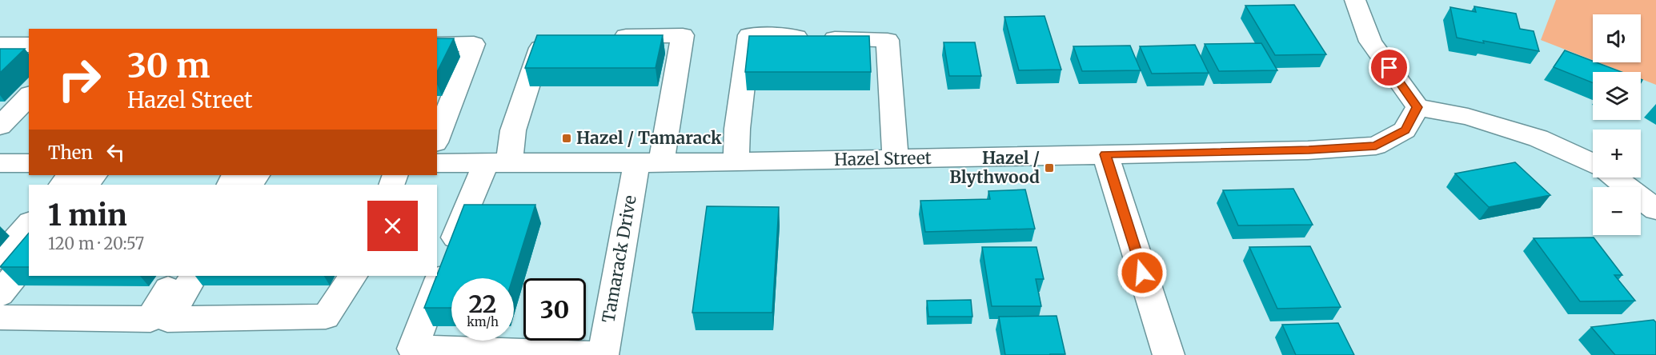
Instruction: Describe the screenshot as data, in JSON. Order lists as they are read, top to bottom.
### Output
{
  "streets": {
    "street": ["Hazel Street", "Tamarack Drive"]
  },
  "crossings": [
    ["Hazel Street", "Tamarack Drive"]
  ],
  "places": {
    "transit": ["Hazel / Tamarack", "Hazel / Blythwood"]
  },
  "page": {
    "map_buttons": ["+", "−"],
    "turn": ["30 m", "Hazel Street"],
    "then": "Then",
    "heading": ["1 min", "120 m · 20:57"],
    "speed": "22 km/h",
    "limit": "30"
  }
}
